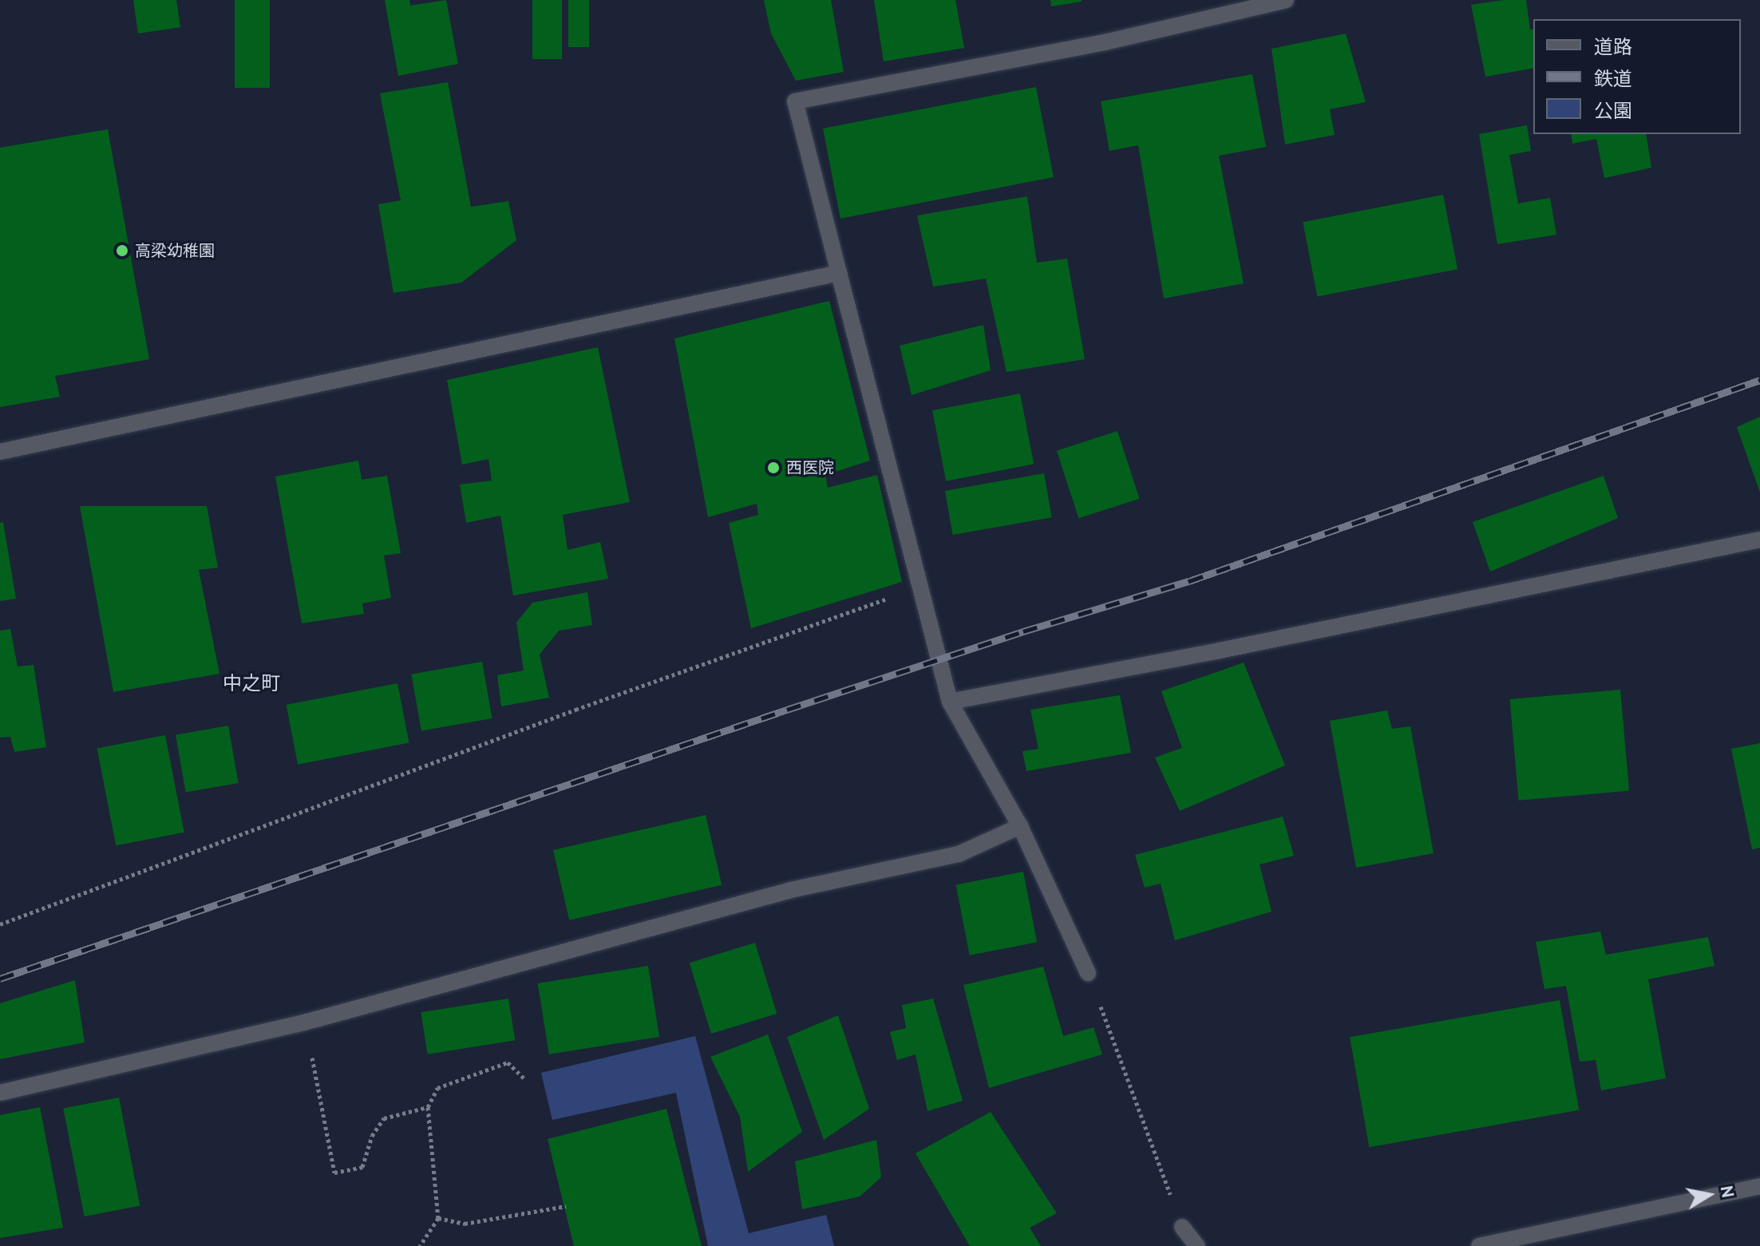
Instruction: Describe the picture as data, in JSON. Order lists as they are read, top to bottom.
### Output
{
  "districts": ["中之町"],
  "places": ["高梁幼稚園", "西医院"],
  "legend": ["道路", "鉄道", "公園"],
  "north": "right"
}
